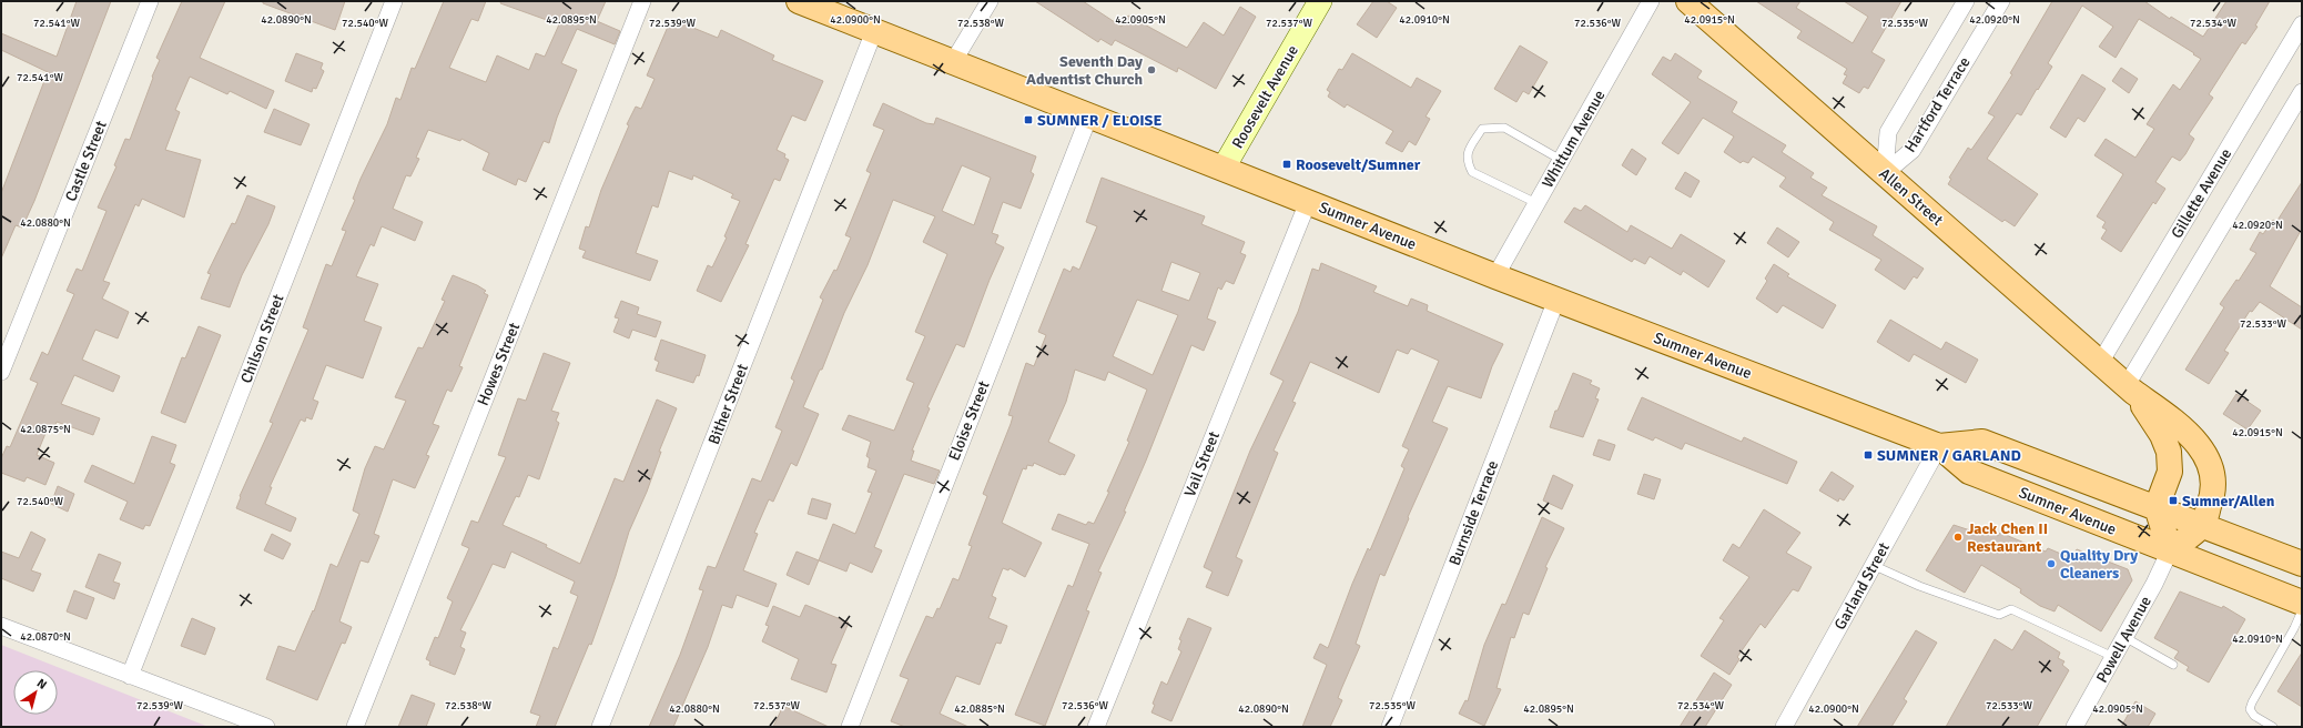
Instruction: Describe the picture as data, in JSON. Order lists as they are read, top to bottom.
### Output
{
  "streets": {
    "main road": ["Allen Street", "Sumner Avenue"],
    "street": [
      "Roosevelt Avenue",
      "Hartford Terrace",
      "Whittum Avenue",
      "Castle Street",
      "Gillette Avenue",
      "Chilson Street",
      "Howes Street",
      "Bither Street",
      "Eloise Street",
      "Vail Street",
      "Burnside Terrace",
      "Garland Street",
      "Powell Avenue"
    ]
  },
  "crossings": [
    ["Roosevelt Avenue", "Sumner Avenue"],
    ["Hartford Terrace", "Allen Street"],
    ["Whittum Avenue", "Sumner Avenue"],
    ["Gillette Avenue", "Allen Street"],
    ["Allen Street", "Sumner Avenue"],
    ["Sumner Avenue", "Bither Street"],
    ["Sumner Avenue", "Eloise Street"],
    ["Sumner Avenue", "Vail Street"],
    ["Sumner Avenue", "Burnside Terrace"],
    ["Sumner Avenue", "Garland Street"],
    ["Sumner Avenue", "Powell Avenue"]
  ],
  "places": {
    "other": ["Seventh Day Adventist Church", "Jack Chen II Restaurant", "Quality Dry Cleaners"],
    "transit": [
      "SUMNER / ELOISE",
      "Roosevelt/Sumner",
      "SUMNER / GARLAND",
      "Sumner/Allen"
    ]
  },
  "north": "top right",
  "coordinates": [
    "42.0900°N",
    "42.0920°N",
    "42.0890°N",
    "42.0895°N",
    "42.0905°N",
    "42.0910°N",
    "42.0915°N",
    "72.541°W",
    "72.540°W",
    "72.539°W",
    "72.538°W",
    "72.537°W",
    "72.536°W",
    "72.535°W",
    "72.534°W",
    "42.0880°N",
    "72.533°W",
    "42.0875°N",
    "42.0870°N",
    "42.0885°N"
  ]
}
